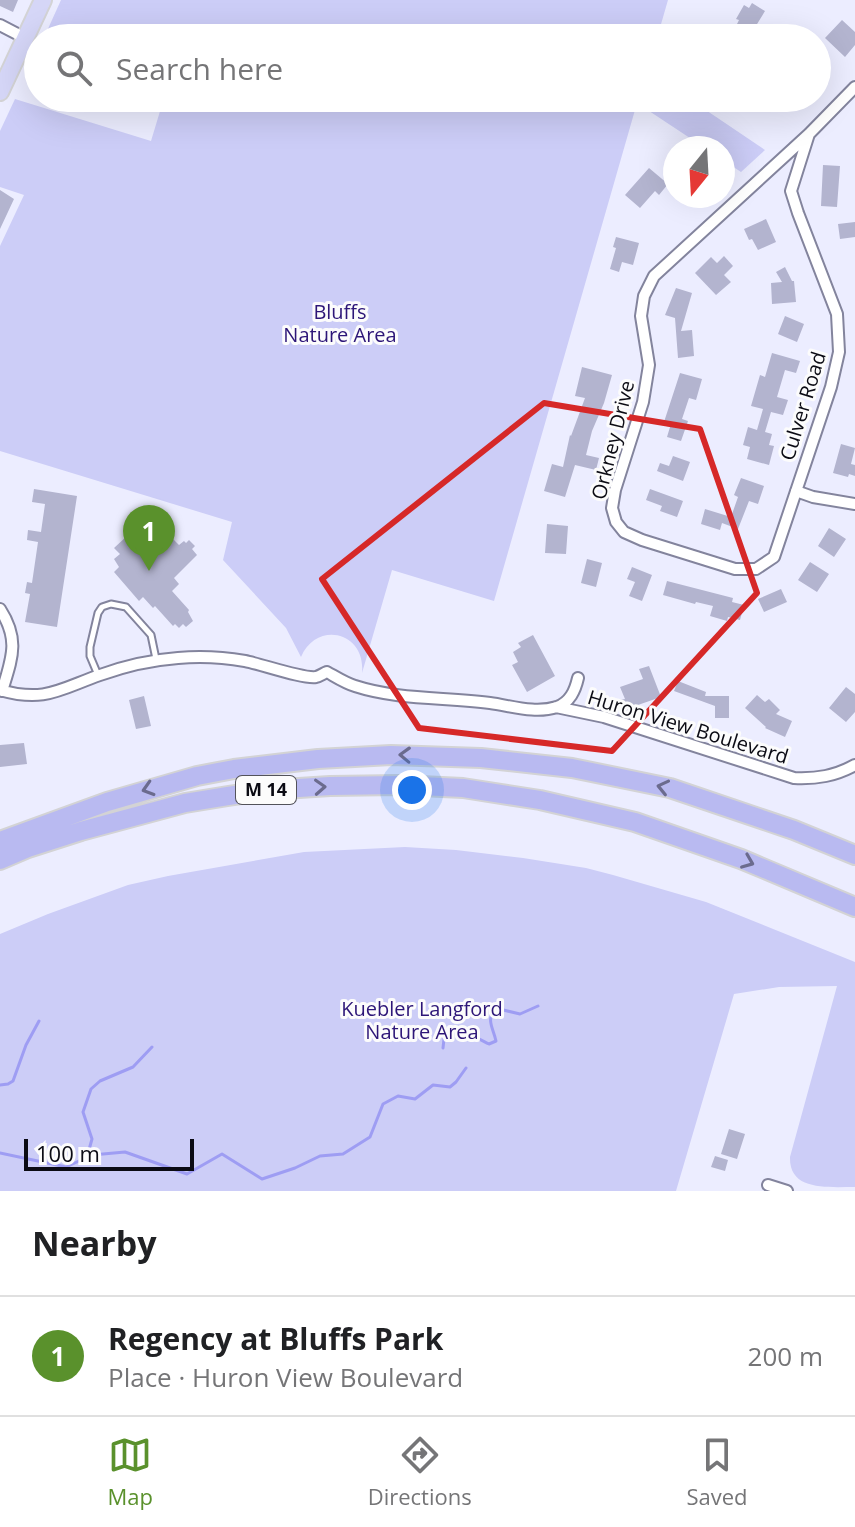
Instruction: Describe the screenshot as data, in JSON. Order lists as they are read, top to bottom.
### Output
{
  "streets": {
    "highway": ["M 14"],
    "street": ["Culver Road", "Orkney Drive", "Huron View Boulevard"]
  },
  "crossings": [
    ["Culver Road", "Orkney Drive"]
  ],
  "parks": ["Bluffs Nature Area", "Kuebler Langford Nature Area"],
  "scale_bar": "100 m",
  "north": "bottom",
  "page": {
    "search": "Search here",
    "pins": "1",
    "scale": "100 m",
    "heading": "Nearby",
    "list": [
      {
        "mark": "1",
        "name": "Regency at Bluffs Park",
        "note": "Place · Huron View Boulevard",
        "value": "200 m"
      }
    ],
    "nav": ["Map", "Directions", "Saved"]
  }
}
